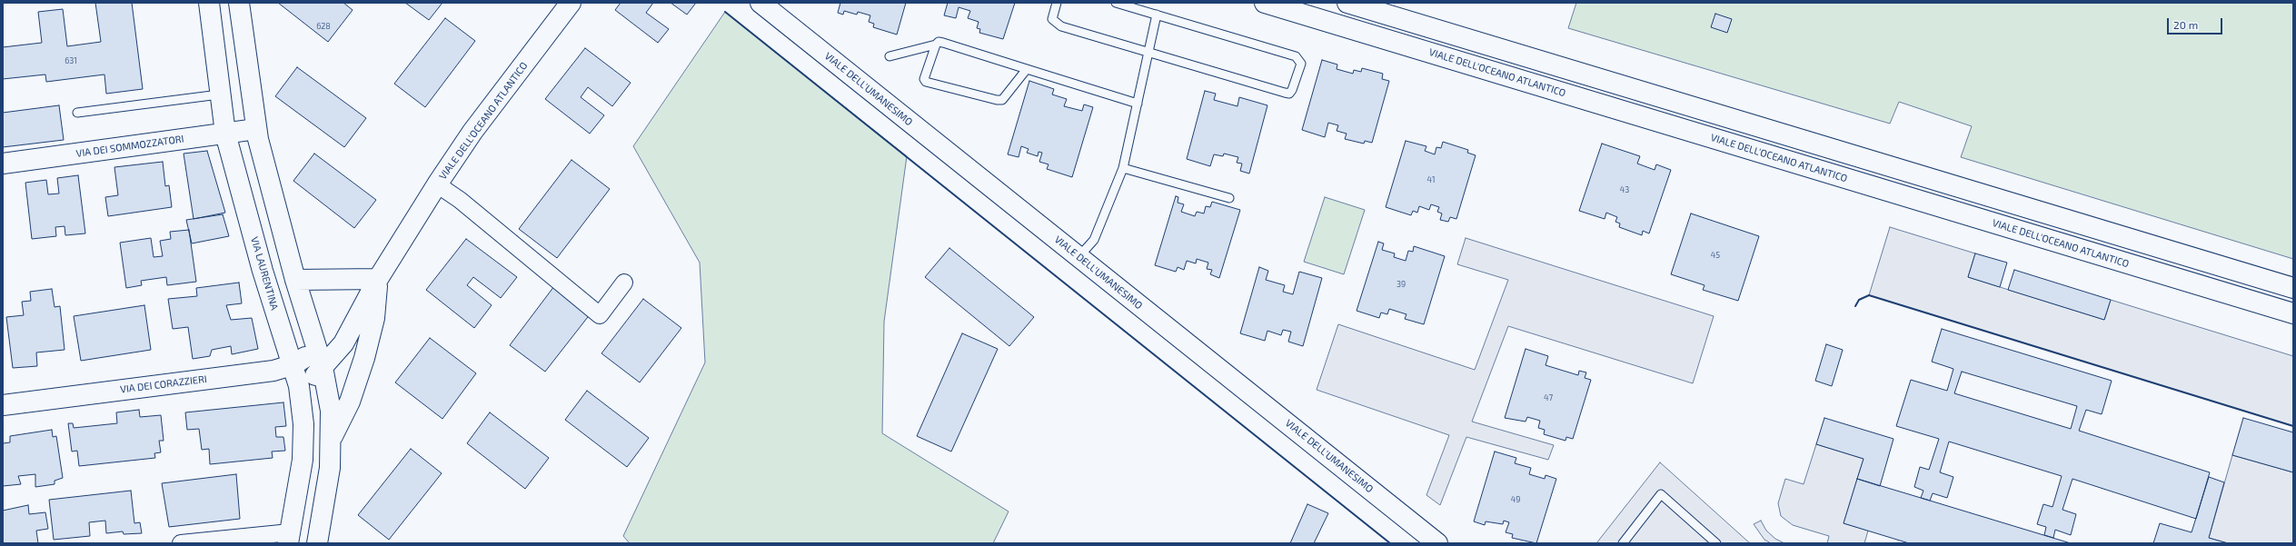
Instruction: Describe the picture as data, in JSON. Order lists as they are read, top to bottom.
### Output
{
  "streets": {
    "main road": [
      "VIALE DELL'OCEANO ATLANTICO",
      "VIALE DELL'UMANESIMO",
      "VIA DEI SOMMOZZATORI",
      "VIA LAURENTINA",
      "VIA DEI CORAZZIERI"
    ]
  },
  "crossings": [
    ["VIALE DELL'OCEANO ATLANTICO", "VIA LAURENTINA"],
    ["VIA DEI SOMMOZZATORI", "VIA LAURENTINA"],
    ["VIA LAURENTINA", "VIA DEI CORAZZIERI"]
  ],
  "house_numbers": [
    "628",
    "631",
    "41",
    "43",
    "45",
    "39",
    "47",
    "49"
  ],
  "scale_bar": "20 m"
}
